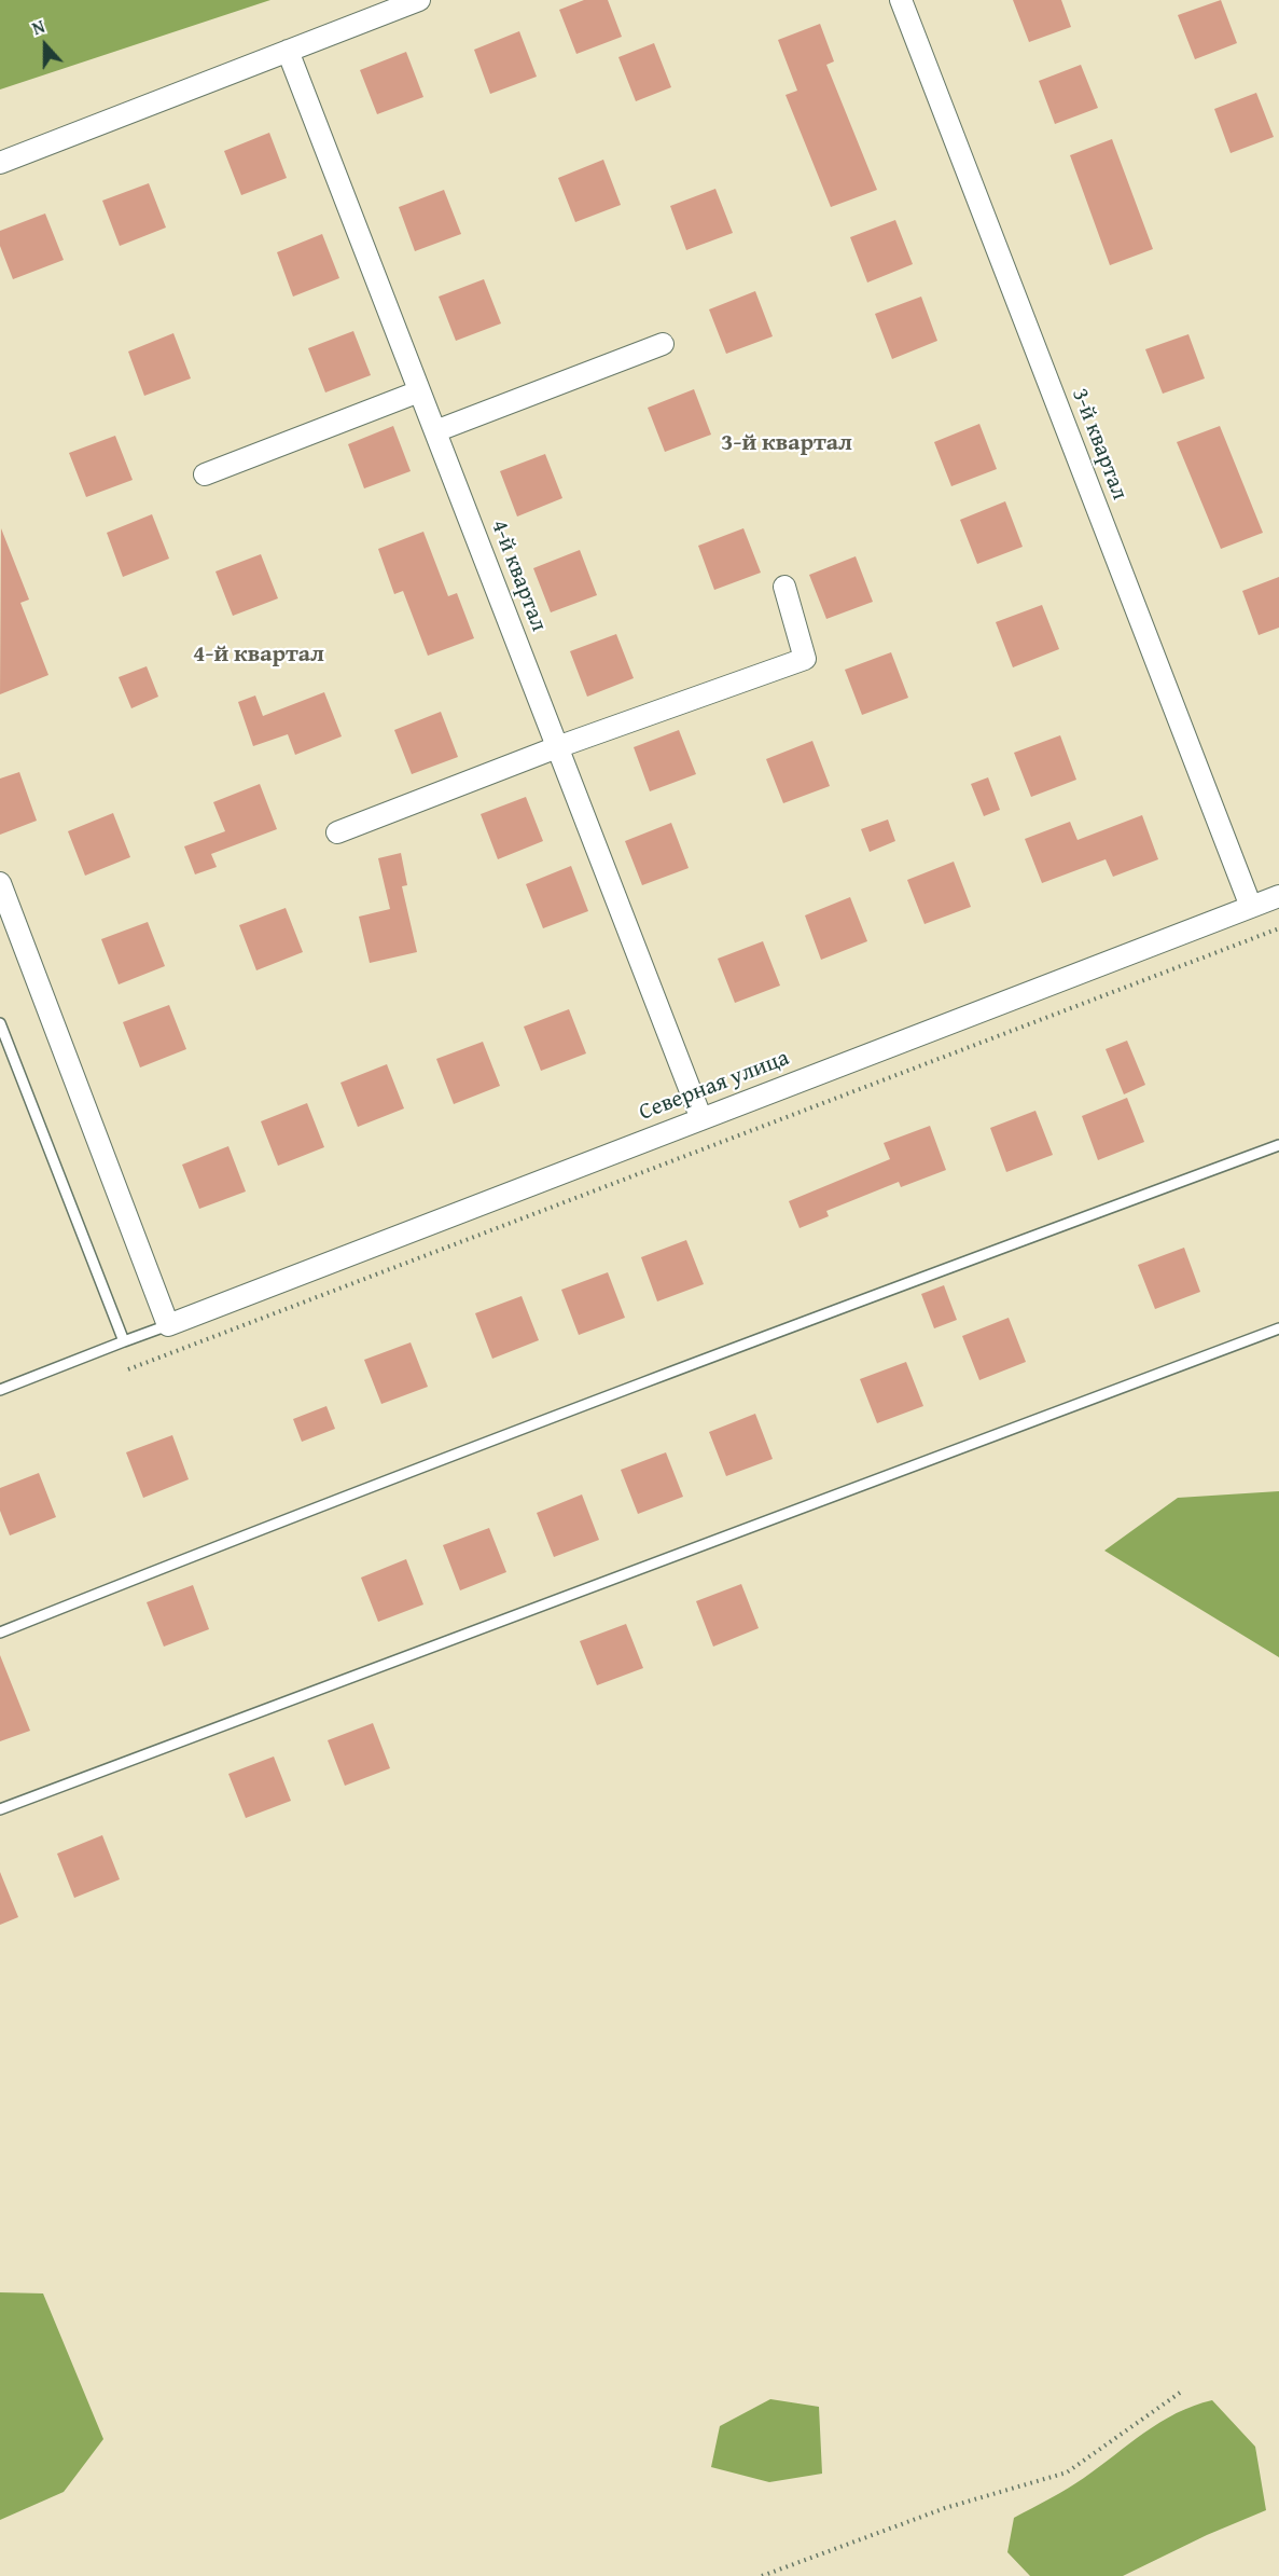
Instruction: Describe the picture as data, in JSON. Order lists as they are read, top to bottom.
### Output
{
  "streets": {
    "street": ["3-й квартал", "4-й квартал", "Северная улица"]
  },
  "crossings": [
    ["3-й квартал", "Северная улица"],
    ["4-й квартал", "Северная улица"]
  ],
  "districts": ["3-й квартал", "4-й квартал"],
  "north": "top"
}
